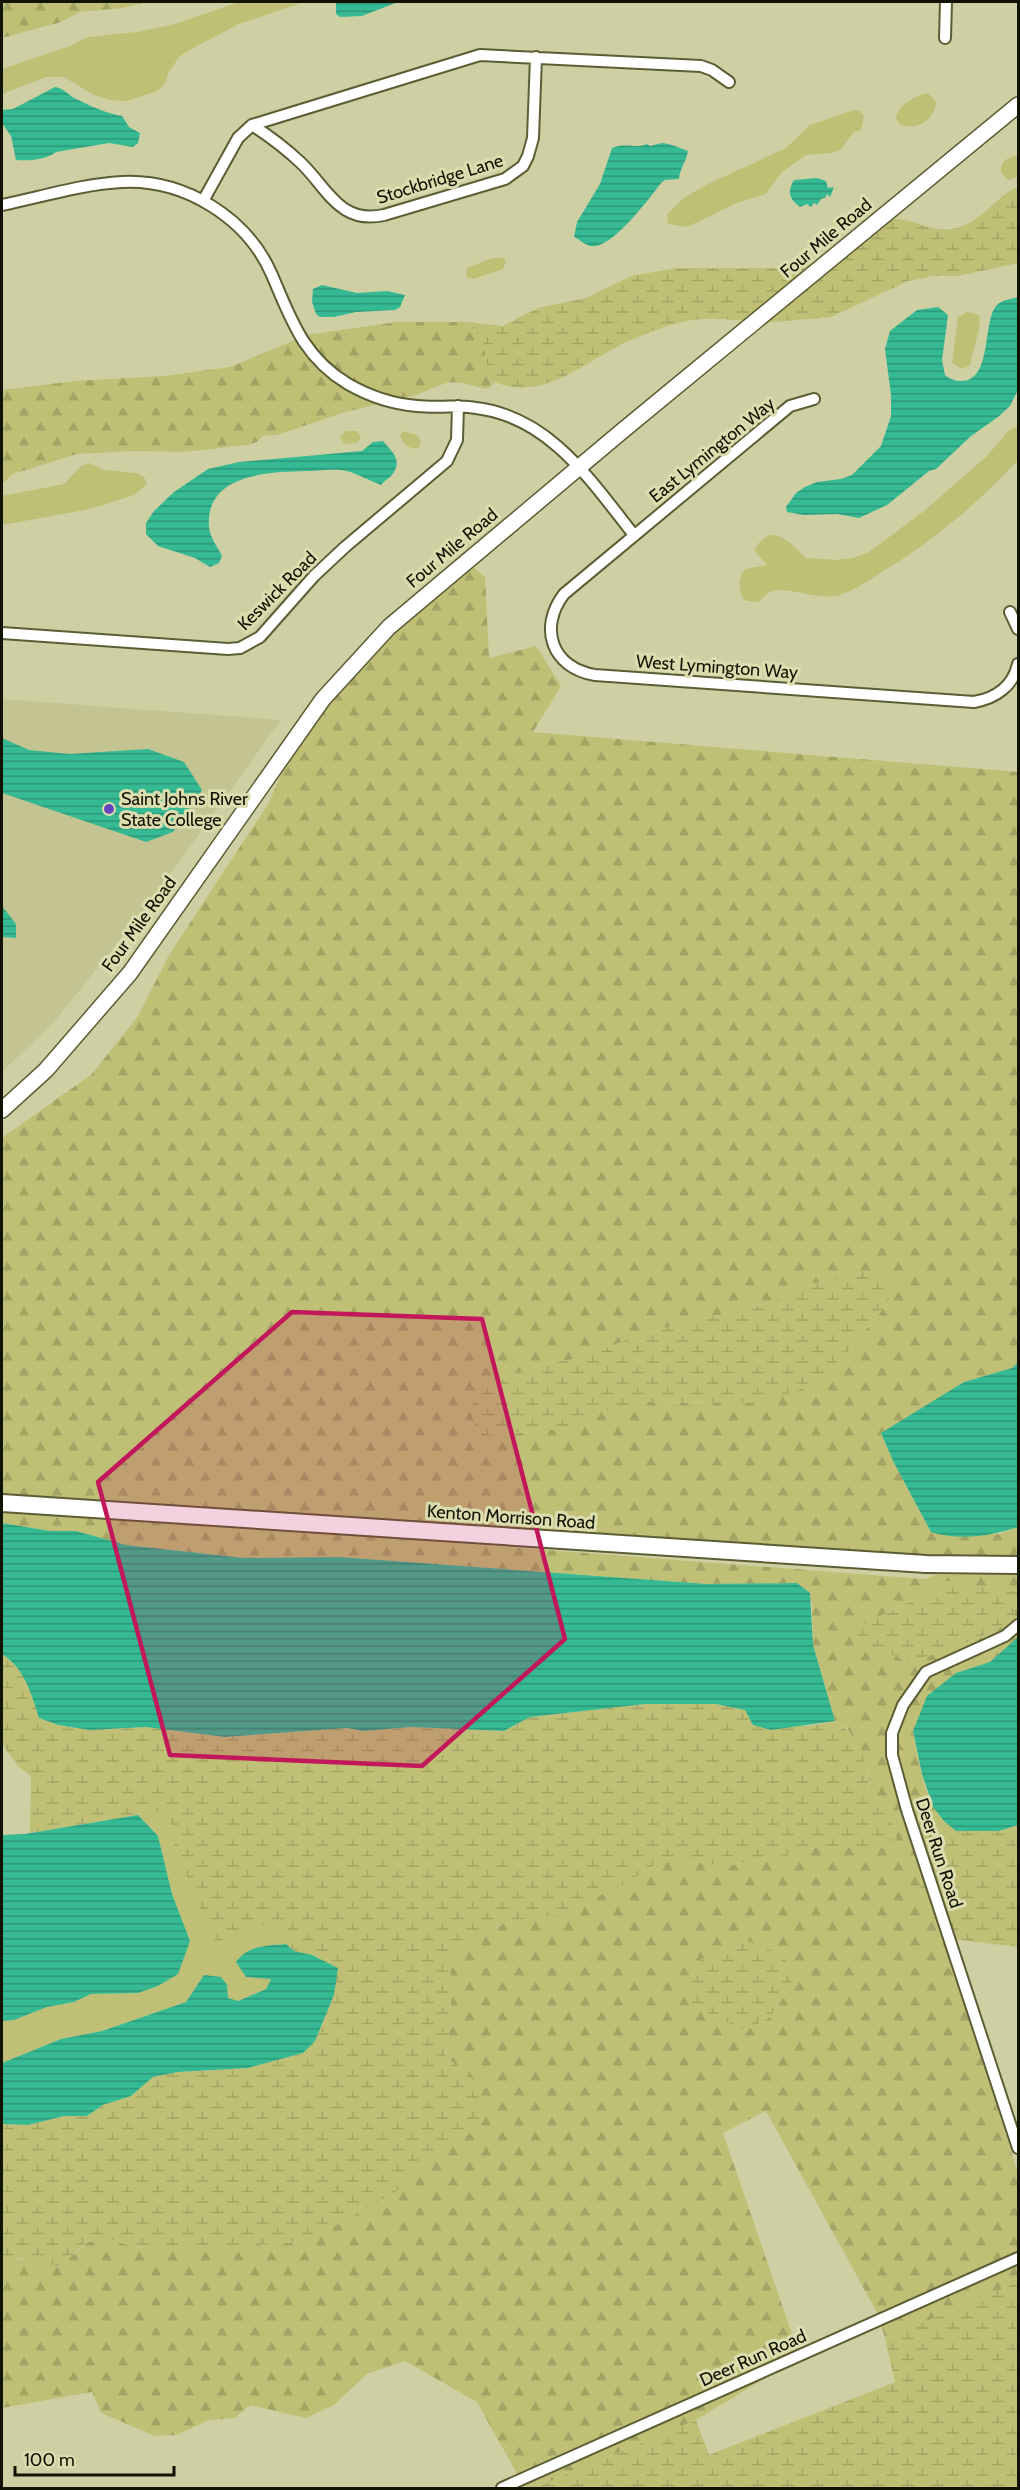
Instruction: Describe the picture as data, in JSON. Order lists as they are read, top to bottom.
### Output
{
  "streets": {
    "main road": ["Four Mile Road", "Kenton Morrison Road"],
    "street": [
      "Stockbridge Lane",
      "East Lymington Way",
      "Keswick Road",
      "West Lymington Way",
      "Deer Run Road"
    ]
  },
  "crossings": [
    ["East Lymington Way", "West Lymington Way"]
  ],
  "places": ["Saint Johns River State College"],
  "scale_bar": "100 m"
}
